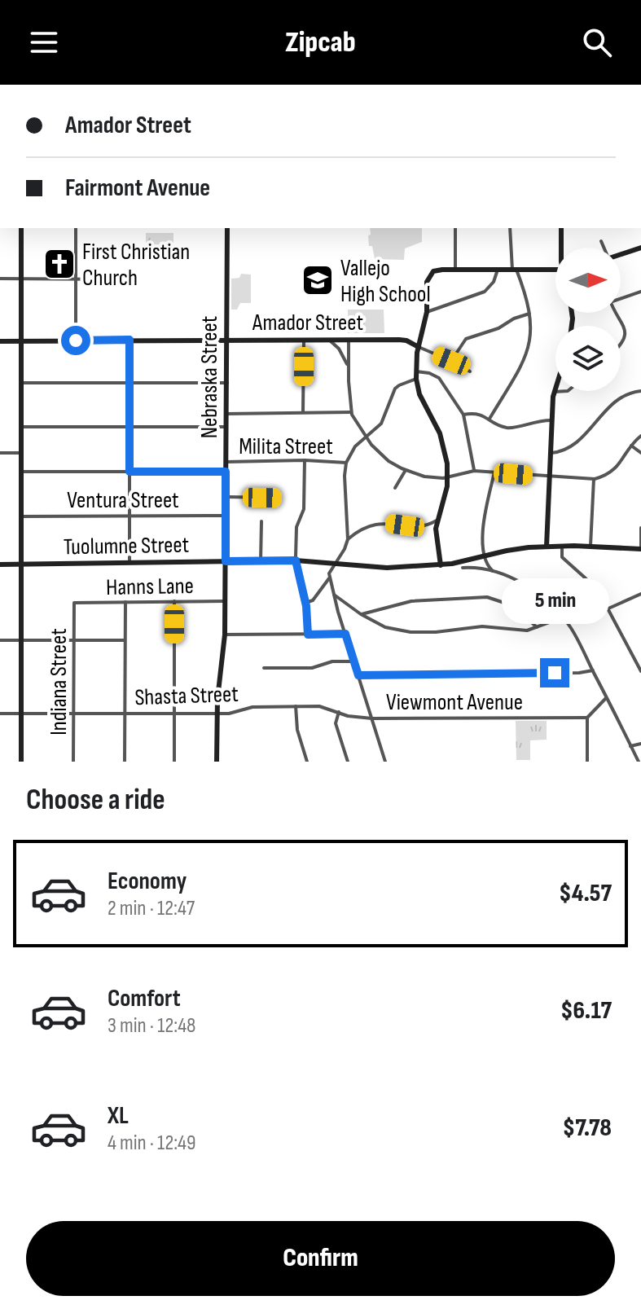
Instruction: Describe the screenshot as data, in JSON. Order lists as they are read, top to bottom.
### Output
{
  "streets": {
    "street": [
      "Amador Street",
      "Nebraska Street",
      "Milita Street",
      "Ventura Street",
      "Tuolumne Street",
      "Hanns Lane",
      "Indiana Street",
      "Shasta Street",
      "Viewmont Avenue"
    ]
  },
  "crossings": [
    ["Amador Street", "Nebraska Street"],
    ["Nebraska Street", "Milita Street"],
    ["Nebraska Street", "Ventura Street"],
    ["Nebraska Street", "Tuolumne Street"],
    ["Nebraska Street", "Hanns Lane"],
    ["Nebraska Street", "Shasta Street"],
    ["Hanns Lane", "Indiana Street"],
    ["Indiana Street", "Shasta Street"],
    ["Shasta Street", "Viewmont Avenue"]
  ],
  "places": {
    "church": ["First Christian Church"],
    "school or university": ["Vallejo High School"]
  },
  "north": "right",
  "page": {
    "header": "Zipcab",
    "banner": ["Amador Street", "Fairmont Avenue"],
    "bubble": "5 min",
    "heading": "Choose a ride",
    "list": [
      {
        "name": "Economy",
        "note": "2 min · 12:47",
        "value": "$4.57"
      },
      {
        "name": "Comfort",
        "note": "3 min · 12:48",
        "value": "$6.17"
      },
      {
        "name": "XL",
        "note": "4 min · 12:49",
        "value": "$7.78"
      }
    ],
    "buttons": "Confirm"
  }
}
